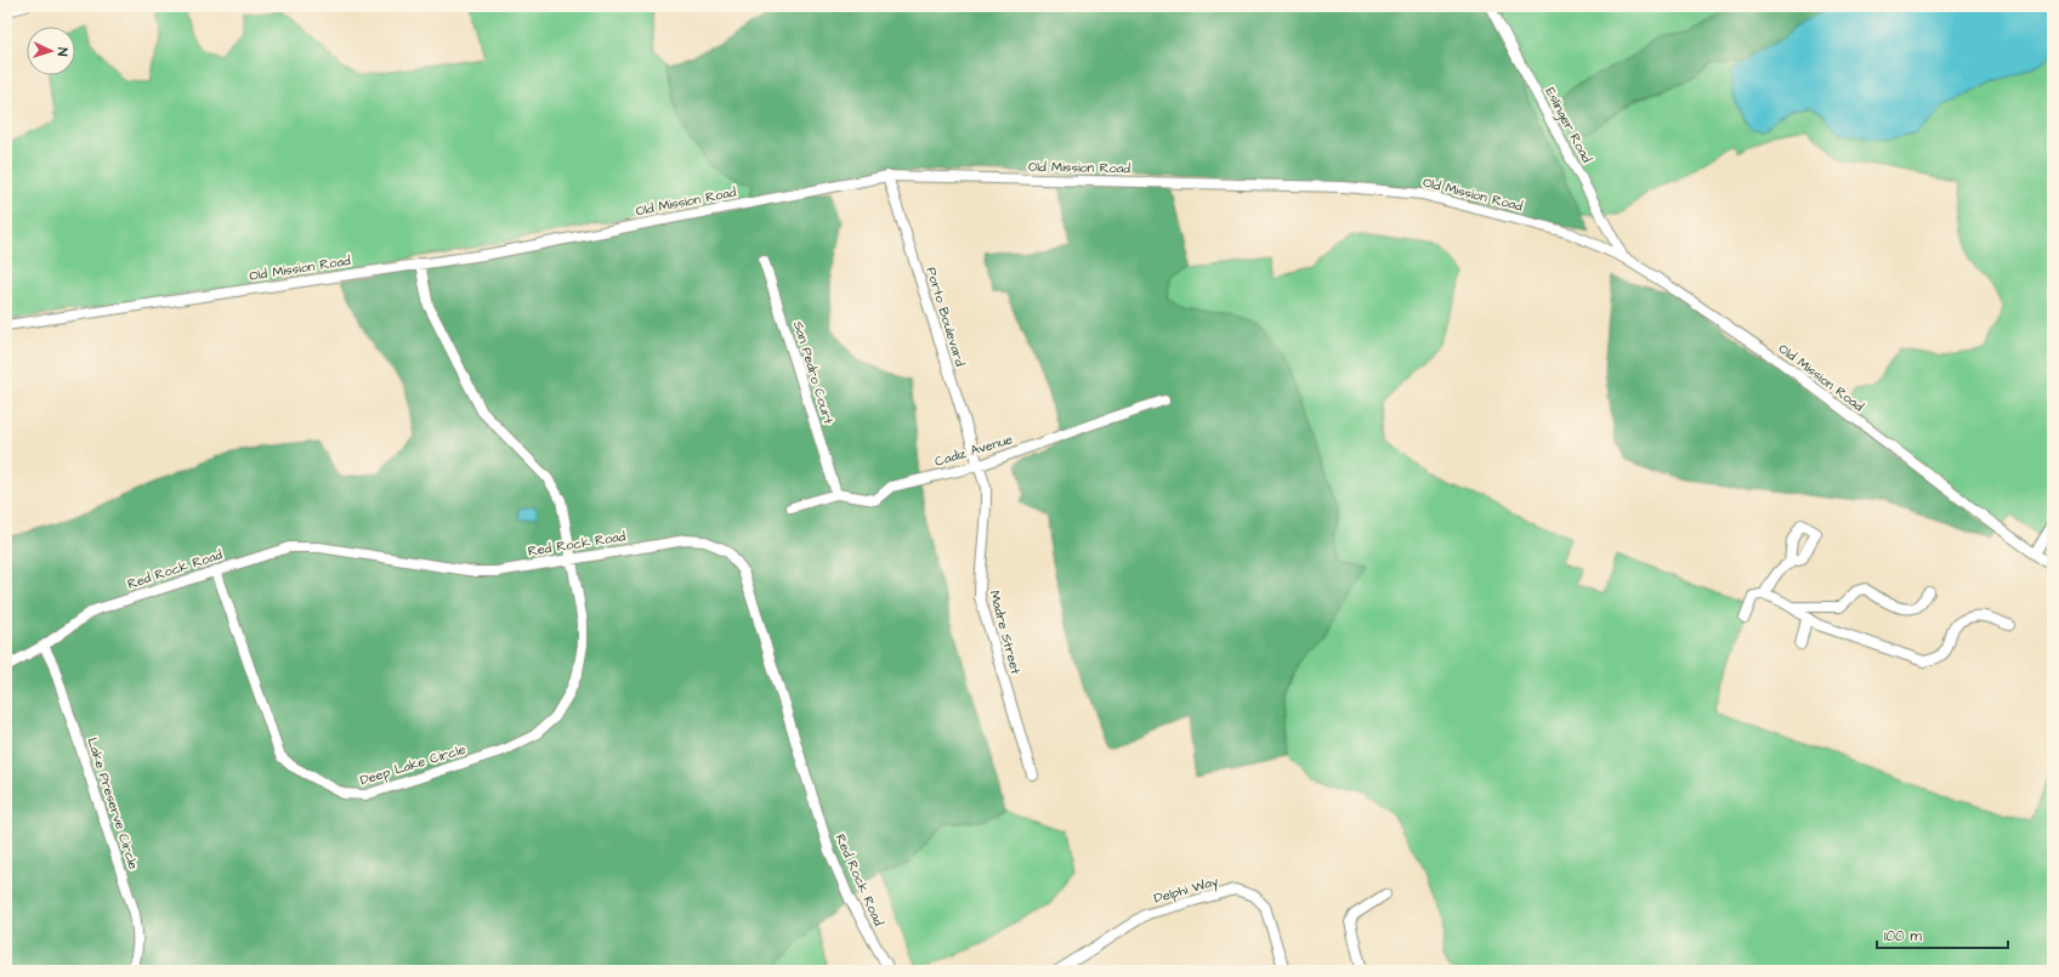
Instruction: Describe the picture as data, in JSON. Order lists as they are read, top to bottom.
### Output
{
  "streets": {
    "street": [
      "Eslinger Road",
      "Old Mission Road",
      "Porto Boulevard",
      "San Pedro Court",
      "Cadiz Avenue",
      "Red Rock Road",
      "Madre Street",
      "Deep Lake Circle",
      "Lake Preserve Circle",
      "Delphi Way"
    ]
  },
  "crossings": [
    ["Eslinger Road", "Old Mission Road"],
    ["Old Mission Road", "Porto Boulevard"],
    ["Old Mission Road", "Deep Lake Circle"],
    ["Porto Boulevard", "Cadiz Avenue"],
    ["Porto Boulevard", "Madre Street"],
    ["San Pedro Court", "Cadiz Avenue"],
    ["Cadiz Avenue", "Madre Street"],
    ["Red Rock Road", "Deep Lake Circle"],
    ["Red Rock Road", "Lake Preserve Circle"]
  ],
  "scale_bar": "100 m",
  "north": "right"
}
